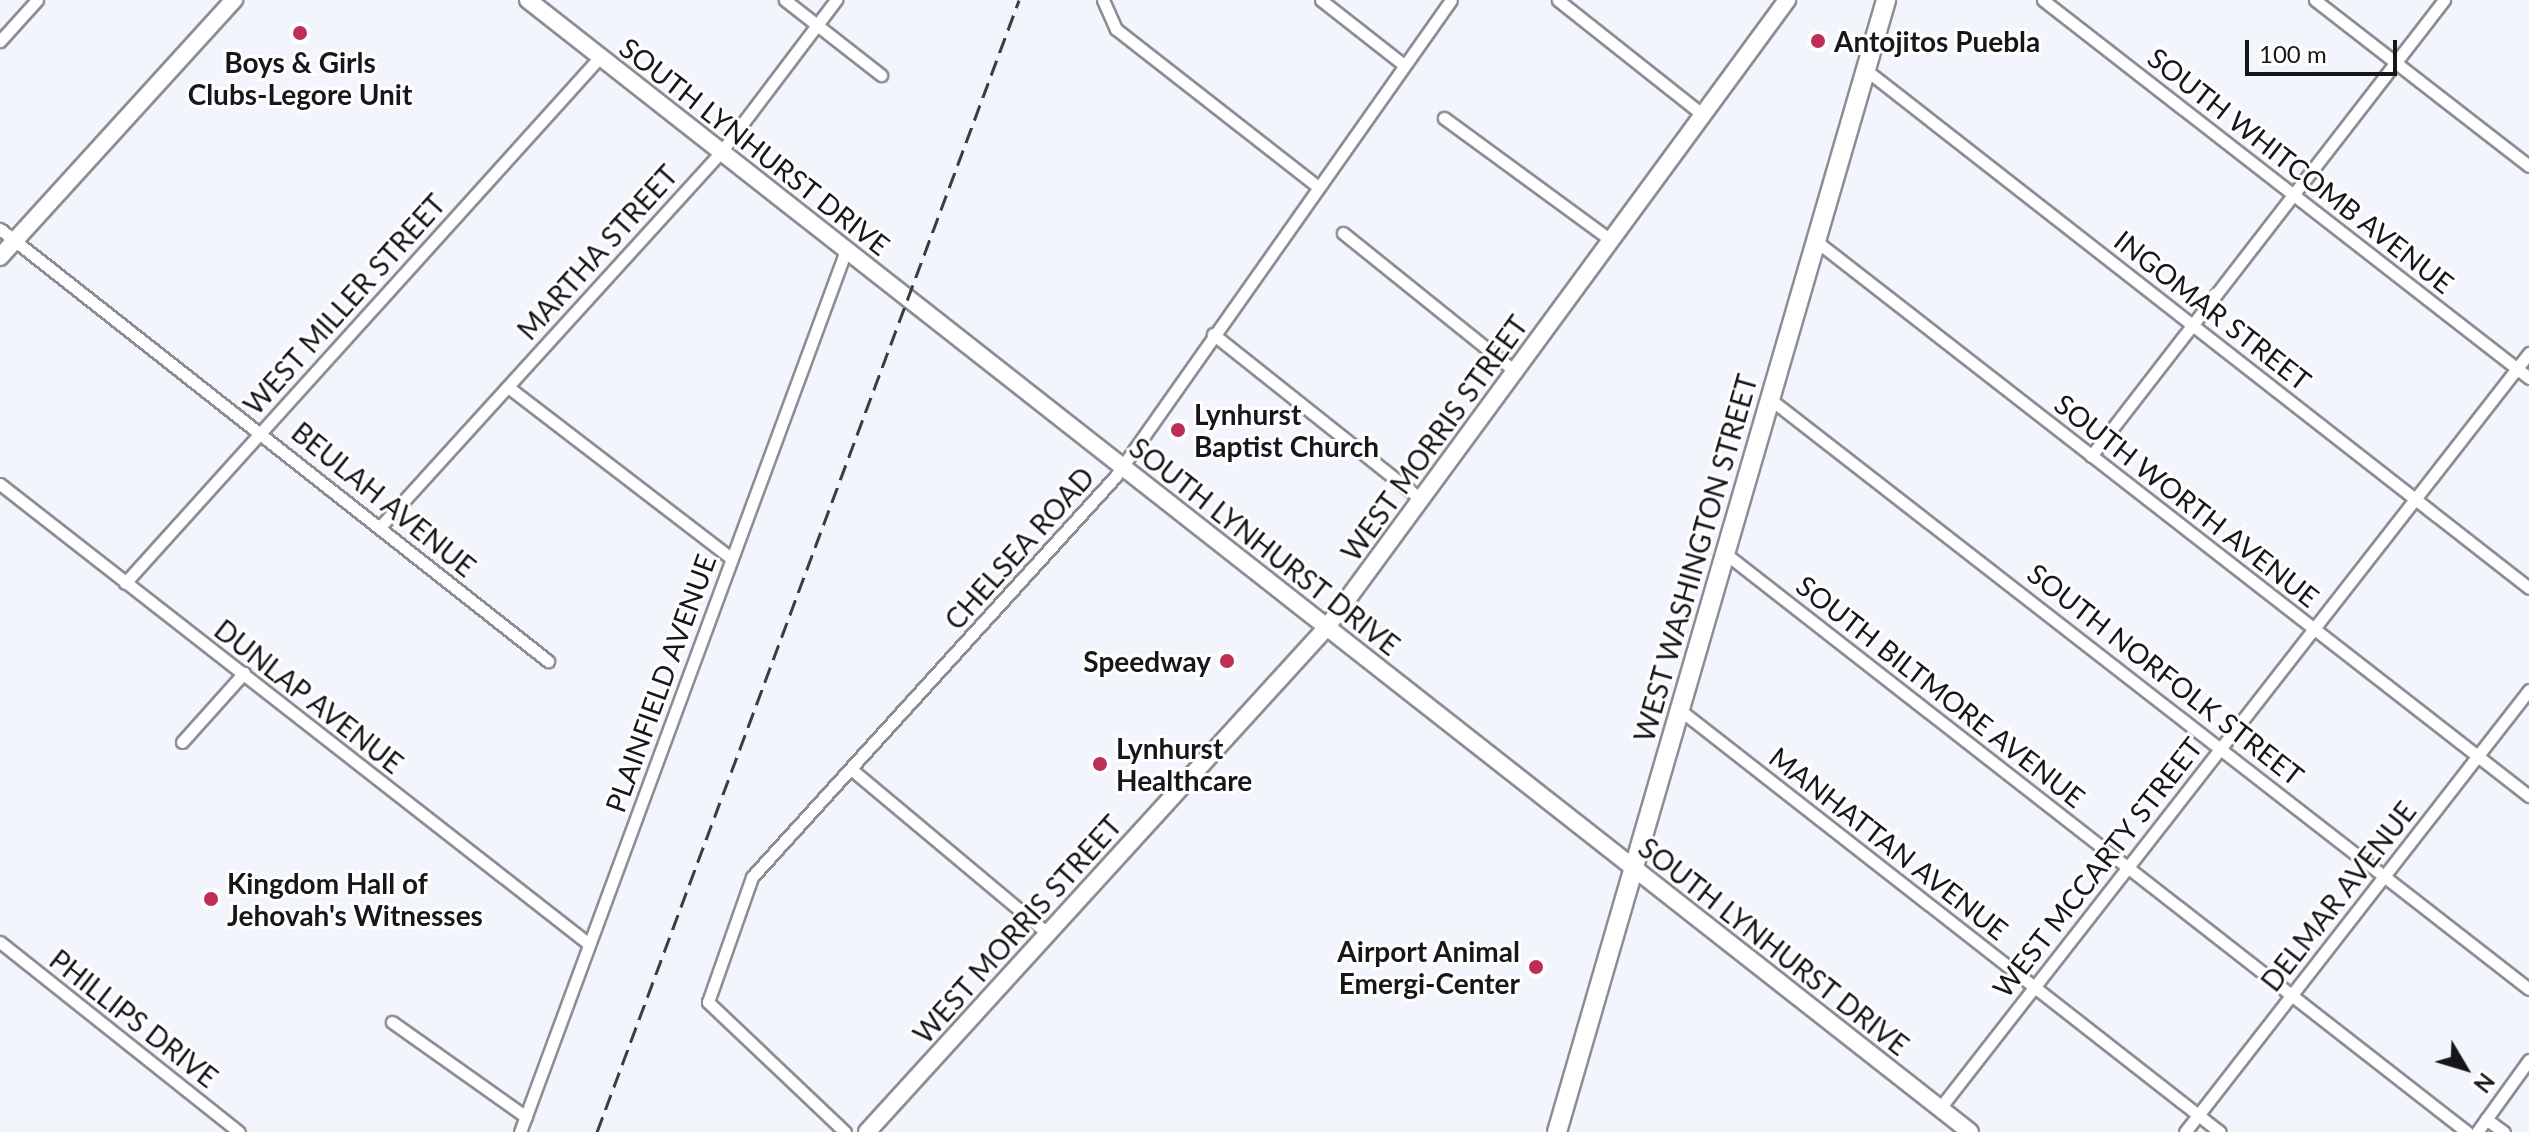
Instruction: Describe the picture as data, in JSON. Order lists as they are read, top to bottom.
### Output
{
  "streets": {
    "main road": ["SOUTH LYNHURST DRIVE", "WEST MORRIS STREET", "WEST WASHINGTON STREET"],
    "street": [
      "SOUTH WHITCOMB AVENUE",
      "MARTHA STREET",
      "WEST MILLER STREET",
      "INGOMAR STREET",
      "BEULAH AVENUE",
      "SOUTH WORTH AVENUE",
      "CHELSEA ROAD",
      "SOUTH NORFOLK STREET",
      "PLAINFIELD AVENUE",
      "SOUTH BILTMORE AVENUE",
      "DUNLAP AVENUE",
      "MANHATTAN AVENUE",
      "WEST MCCARTY STREET",
      "DELMAR AVENUE",
      "PHILLIPS DRIVE"
    ]
  },
  "crossings": [
    ["SOUTH LYNHURST DRIVE", "MARTHA STREET"],
    ["SOUTH LYNHURST DRIVE", "WEST MILLER STREET"],
    ["SOUTH LYNHURST DRIVE", "WEST MORRIS STREET"],
    ["SOUTH LYNHURST DRIVE", "CHELSEA ROAD"],
    ["SOUTH LYNHURST DRIVE", "WEST WASHINGTON STREET"],
    ["SOUTH LYNHURST DRIVE", "PLAINFIELD AVENUE"],
    ["SOUTH LYNHURST DRIVE", "WEST MCCARTY STREET"],
    ["SOUTH WHITCOMB AVENUE", "WEST MCCARTY STREET"],
    ["MARTHA STREET", "BEULAH AVENUE"],
    ["WEST MILLER STREET", "BEULAH AVENUE"],
    ["WEST MILLER STREET", "DUNLAP AVENUE"],
    ["INGOMAR STREET", "WEST WASHINGTON STREET"],
    ["INGOMAR STREET", "WEST MCCARTY STREET"],
    ["SOUTH WORTH AVENUE", "WEST WASHINGTON STREET"],
    ["SOUTH WORTH AVENUE", "WEST MCCARTY STREET"],
    ["SOUTH WORTH AVENUE", "DELMAR AVENUE"],
    ["WEST WASHINGTON STREET", "SOUTH NORFOLK STREET"],
    ["WEST WASHINGTON STREET", "SOUTH BILTMORE AVENUE"],
    ["WEST WASHINGTON STREET", "MANHATTAN AVENUE"],
    ["SOUTH NORFOLK STREET", "WEST MCCARTY STREET"],
    ["SOUTH NORFOLK STREET", "DELMAR AVENUE"],
    ["PLAINFIELD AVENUE", "DUNLAP AVENUE"],
    ["SOUTH BILTMORE AVENUE", "WEST MCCARTY STREET"],
    ["SOUTH BILTMORE AVENUE", "DELMAR AVENUE"],
    ["MANHATTAN AVENUE", "WEST MCCARTY STREET"],
    ["MANHATTAN AVENUE", "DELMAR AVENUE"]
  ],
  "places": [
    "Boys & Girls Clubs-Legore Unit",
    "Antojitos Puebla",
    "Lynhurst Baptist Church",
    "Speedway",
    "Lynhurst Healthcare",
    "Kingdom Hall of Jehovah's Witnesses",
    "Airport Animal Emergi-Center"
  ],
  "scale_bar": "100 m",
  "north": "bottom right"
}
